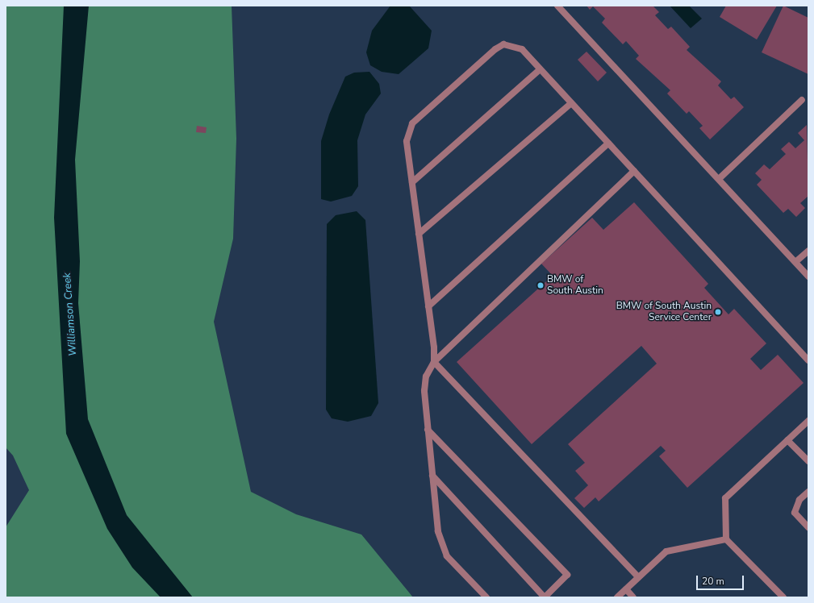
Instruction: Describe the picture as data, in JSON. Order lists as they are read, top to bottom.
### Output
{
  "water": ["Williamson Creek"],
  "places": ["BMW of South Austin", "BMW of South Austin Service Center"],
  "scale_bar": "20 m"
}
